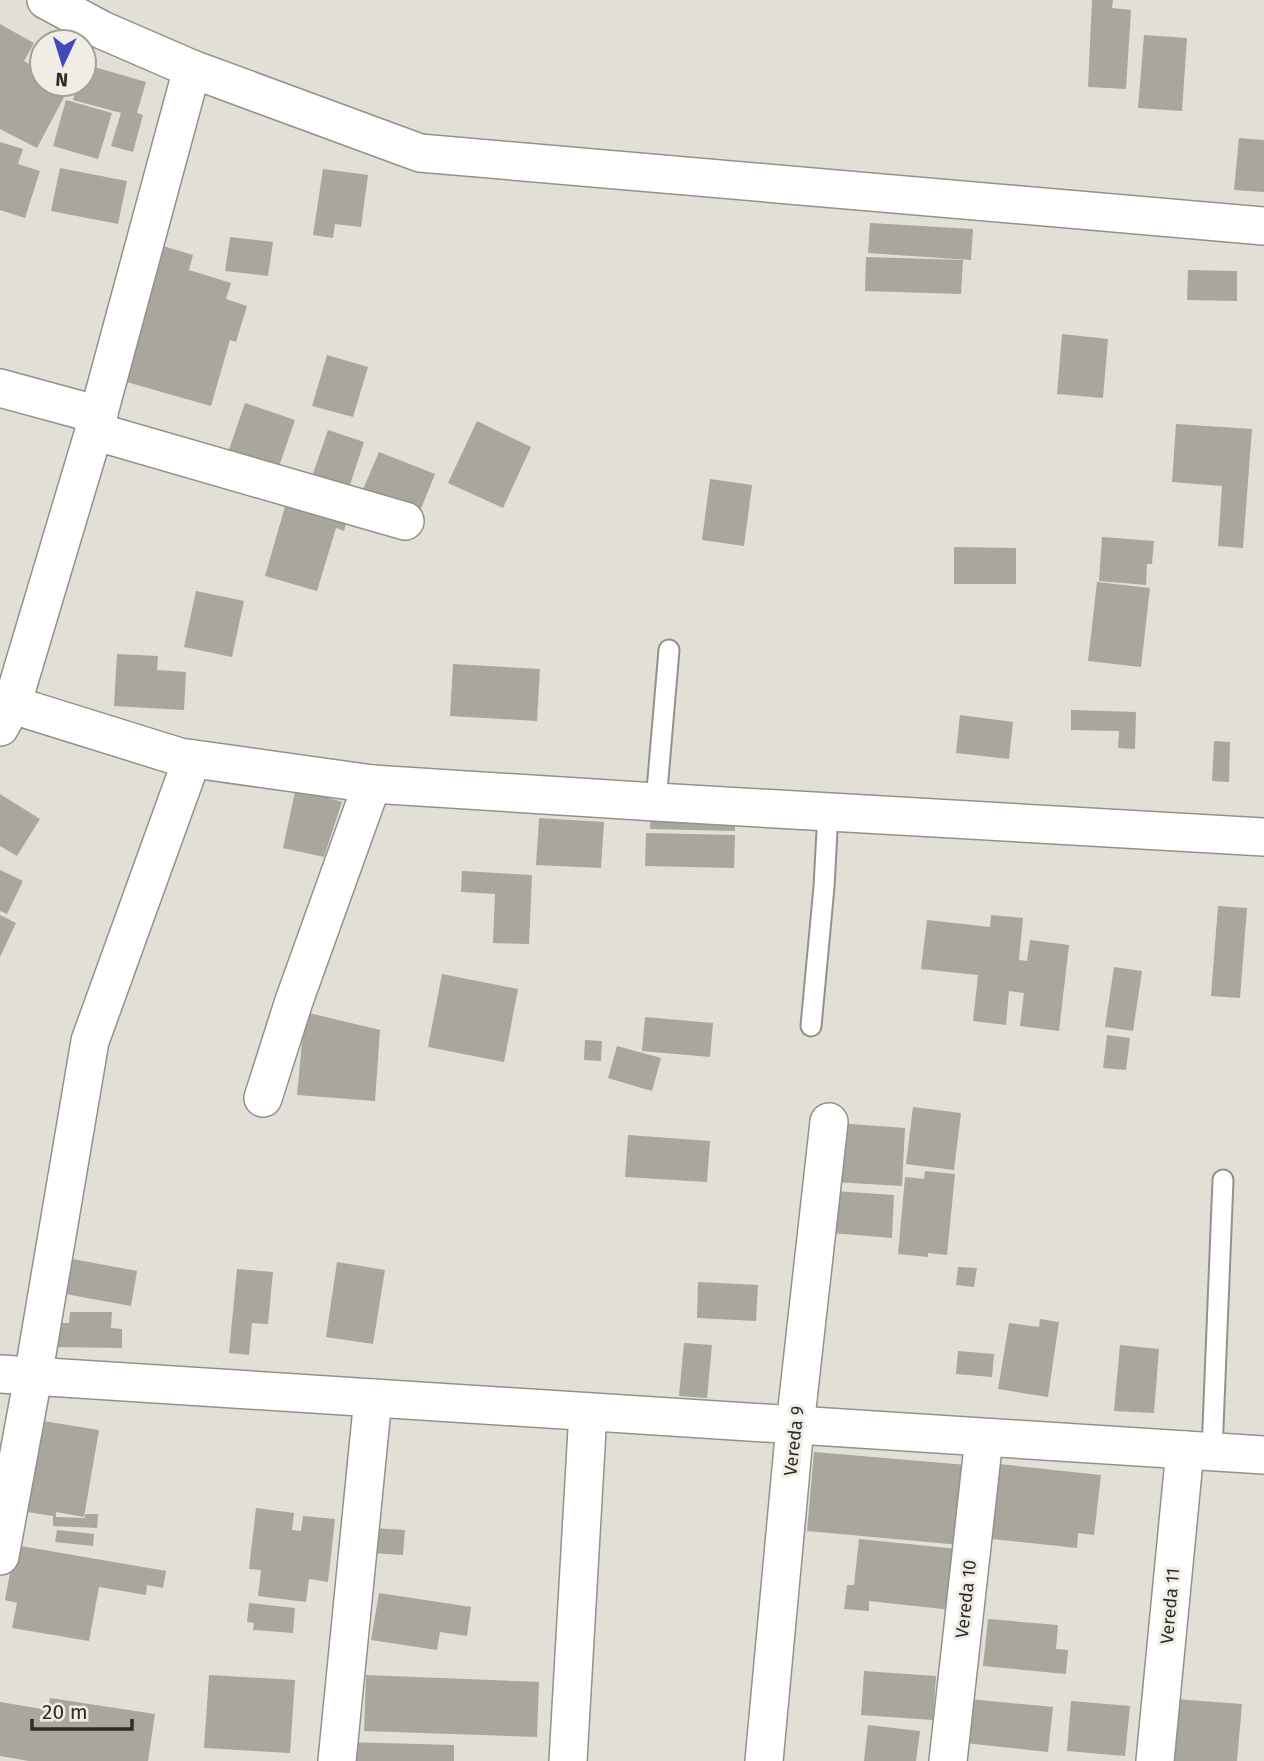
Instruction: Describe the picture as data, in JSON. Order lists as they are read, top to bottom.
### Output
{
  "streets": {
    "street": ["Vereda 9", "Vereda 10", "Vereda 11"]
  },
  "scale_bar": "20 m",
  "north": "bottom"
}
